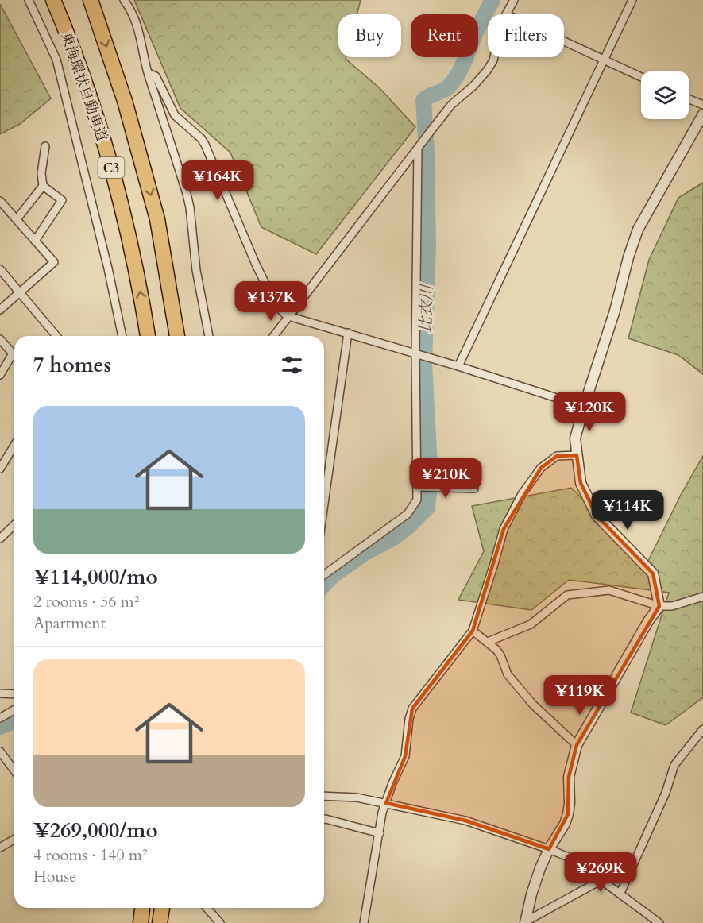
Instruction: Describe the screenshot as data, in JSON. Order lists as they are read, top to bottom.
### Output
{
  "streets": {
    "highway": ["東海環状自動車道", "C3"]
  },
  "water": ["比衣川"],
  "page": {
    "chip": ["Buy", "Rent", "Filters"],
    "price": [
      "¥164K",
      "¥137K",
      "¥120K",
      "¥210K",
      "¥114K",
      "¥119K",
      "¥269K"
    ],
    "heading": "7 homes",
    "list": [
      {
        "name": "¥114,000/mo",
        "note": "2 rooms · 56 m² · Apartment"
      },
      {
        "name": "¥269,000/mo",
        "note": "4 rooms · 140 m² · House"
      }
    ]
  }
}
